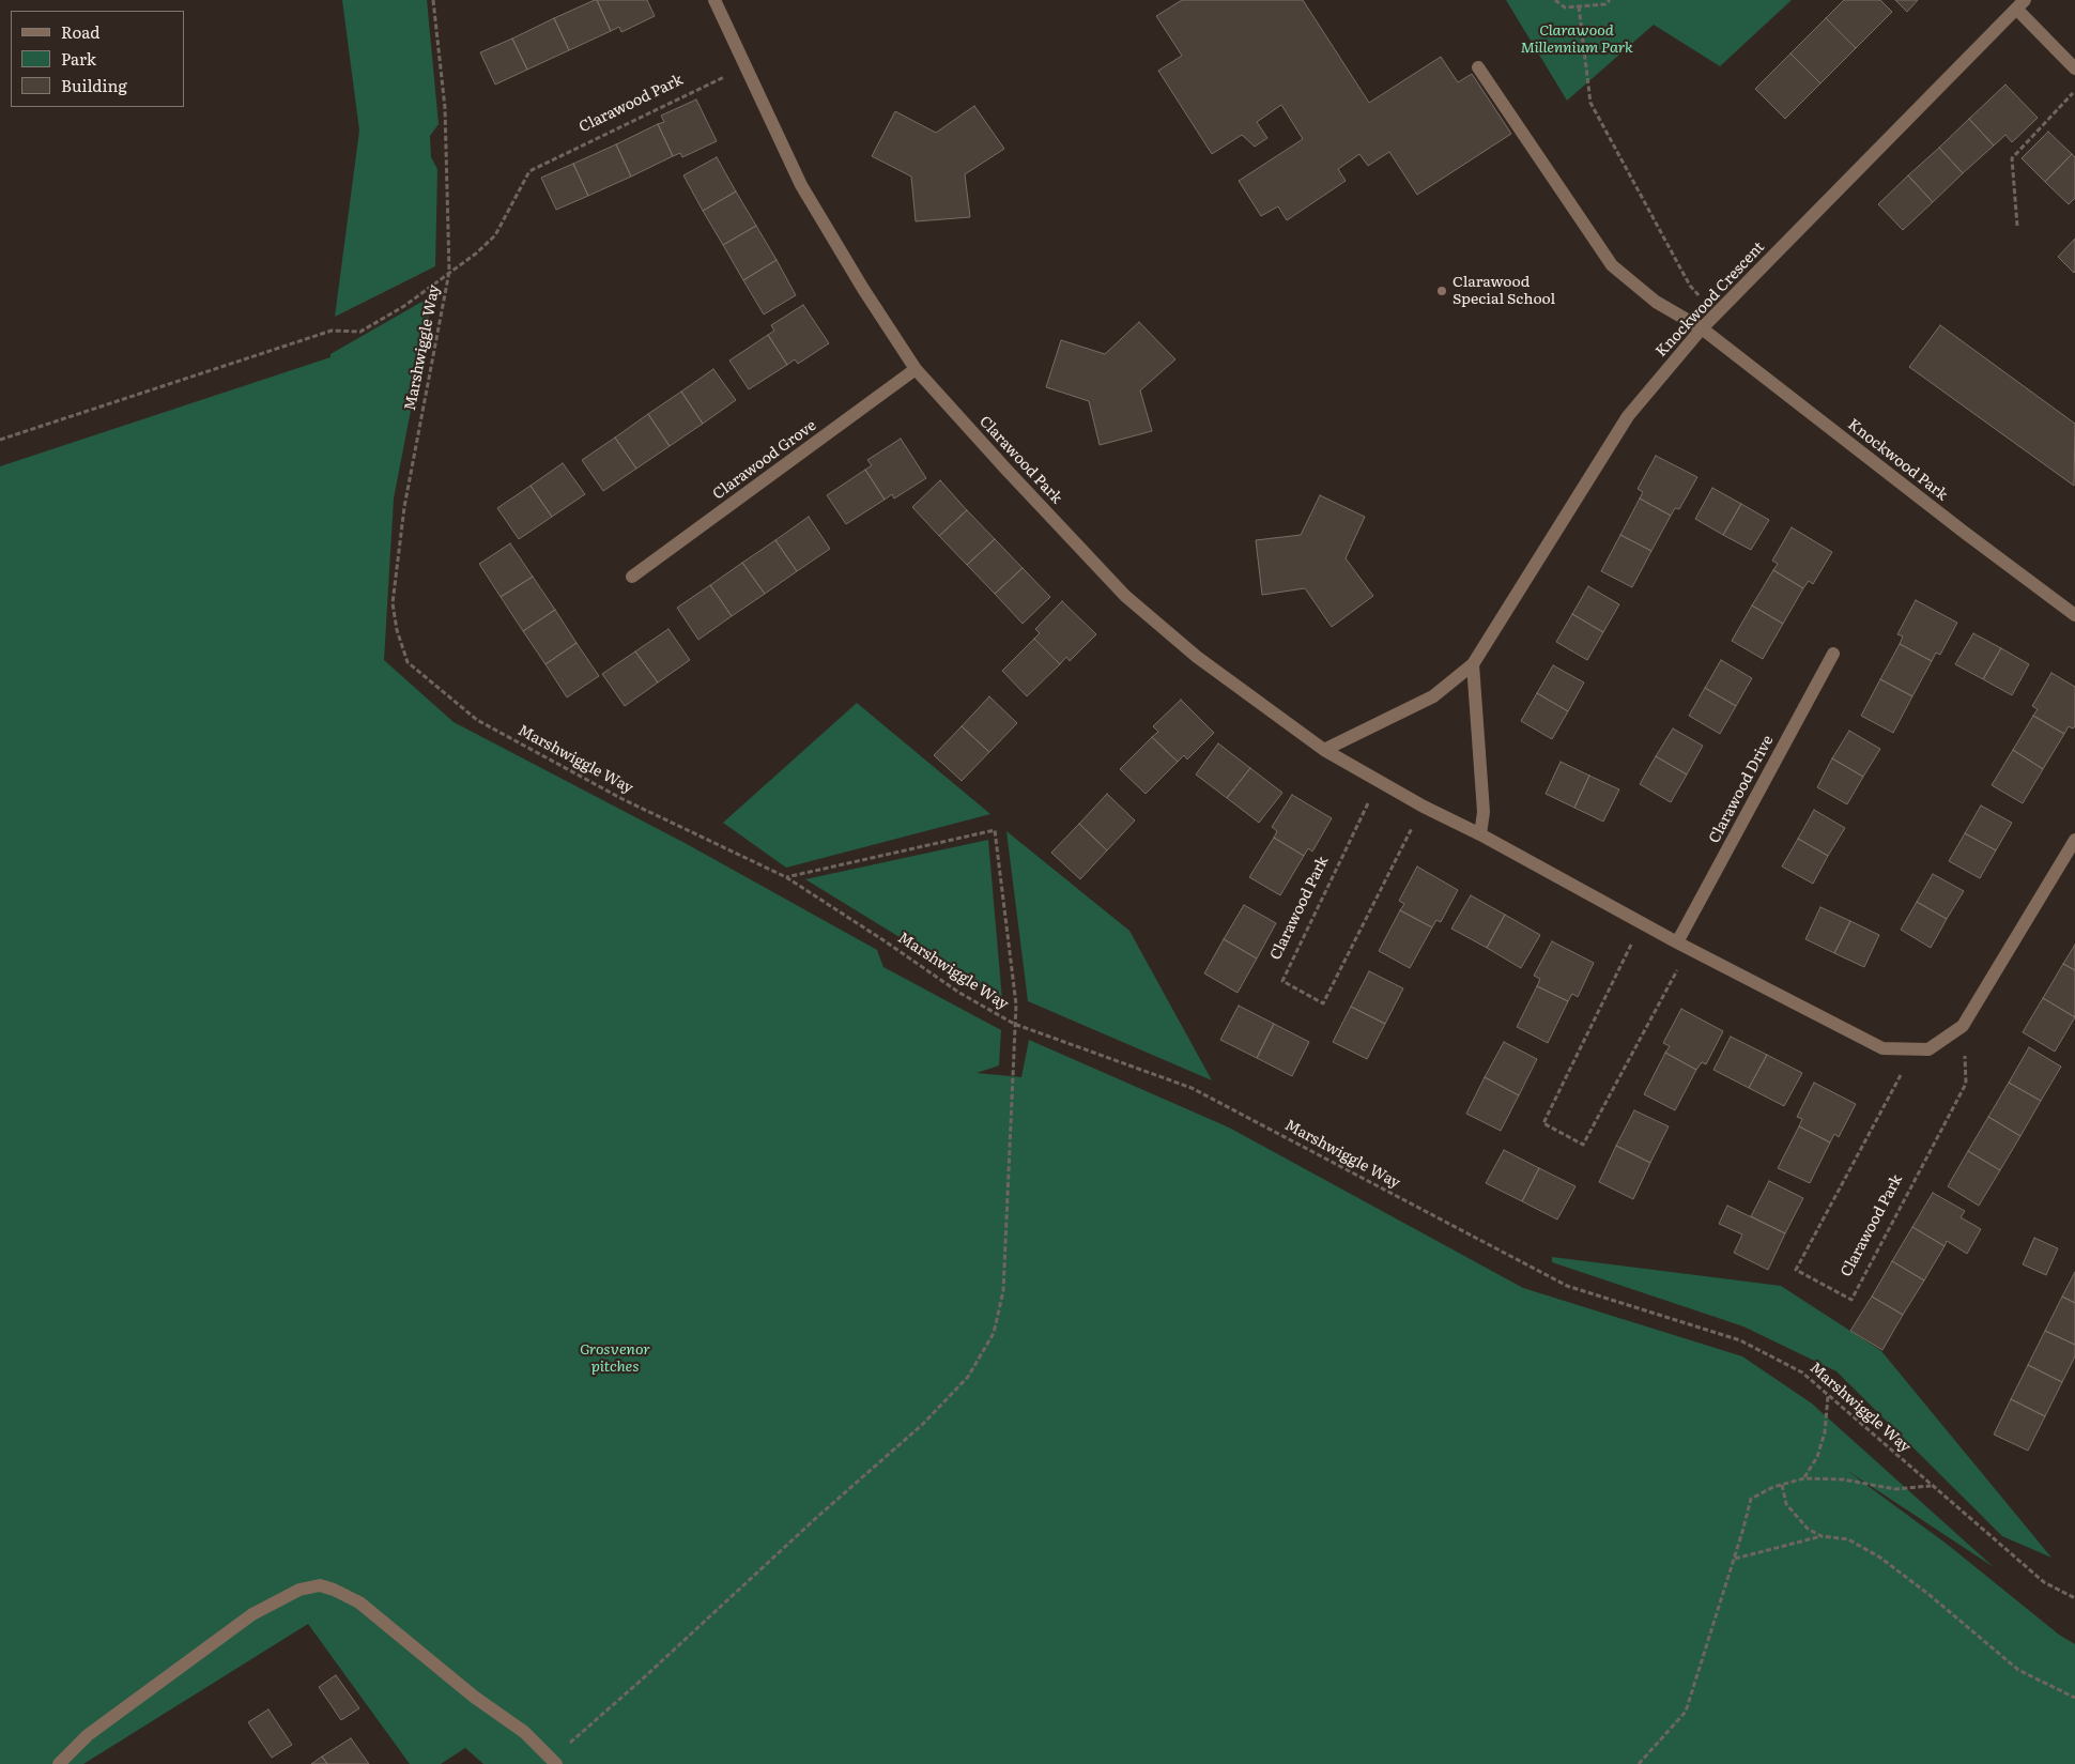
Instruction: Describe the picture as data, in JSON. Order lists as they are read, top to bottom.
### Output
{
  "streets": {
    "street": [
      "Clarawood Park",
      "Knockwood Crescent",
      "Clarawood Grove",
      "Knockwood Park",
      "Clarawood Drive"
    ],
    "path": ["Marshwiggle Way"]
  },
  "crossings": [
    ["Clarawood Park", "Knockwood Crescent"],
    ["Clarawood Park", "Marshwiggle Way"],
    ["Clarawood Park", "Clarawood Grove"],
    ["Clarawood Park", "Clarawood Drive"],
    ["Knockwood Crescent", "Knockwood Park"]
  ],
  "parks": ["Clarawood Millennium Park", "Grosvenor pitches"],
  "places": ["Clarawood Special School"],
  "legend": ["Road", "Park", "Building"]
}
